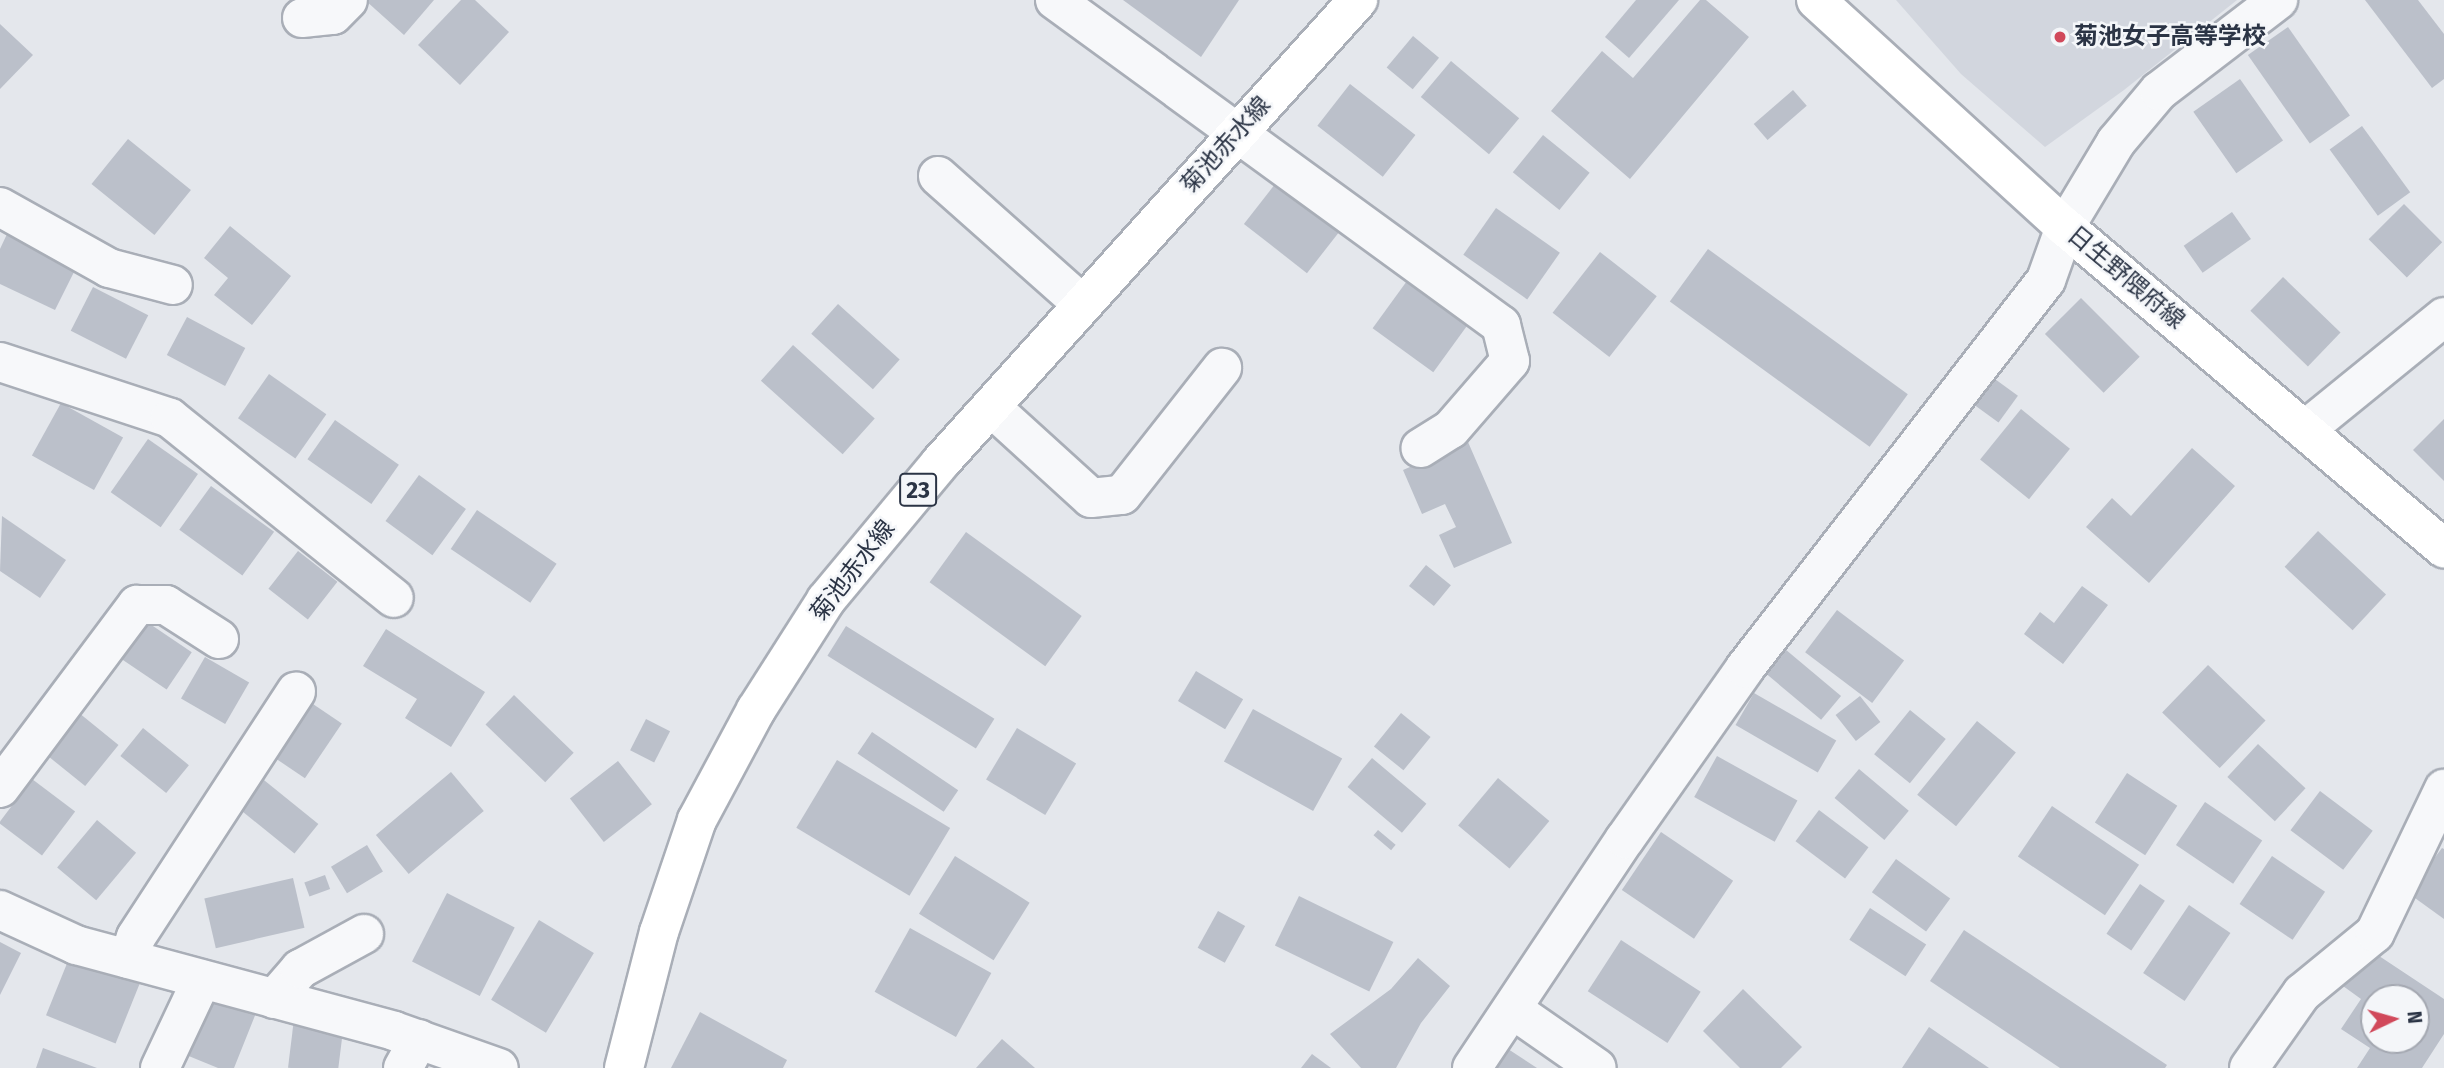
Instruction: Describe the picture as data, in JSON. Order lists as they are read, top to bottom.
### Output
{
  "streets": {
    "main road": ["菊池赤水線", "日生野隈府線", "23"]
  },
  "places": ["菊池女子高等学校"],
  "north": "right"
}
